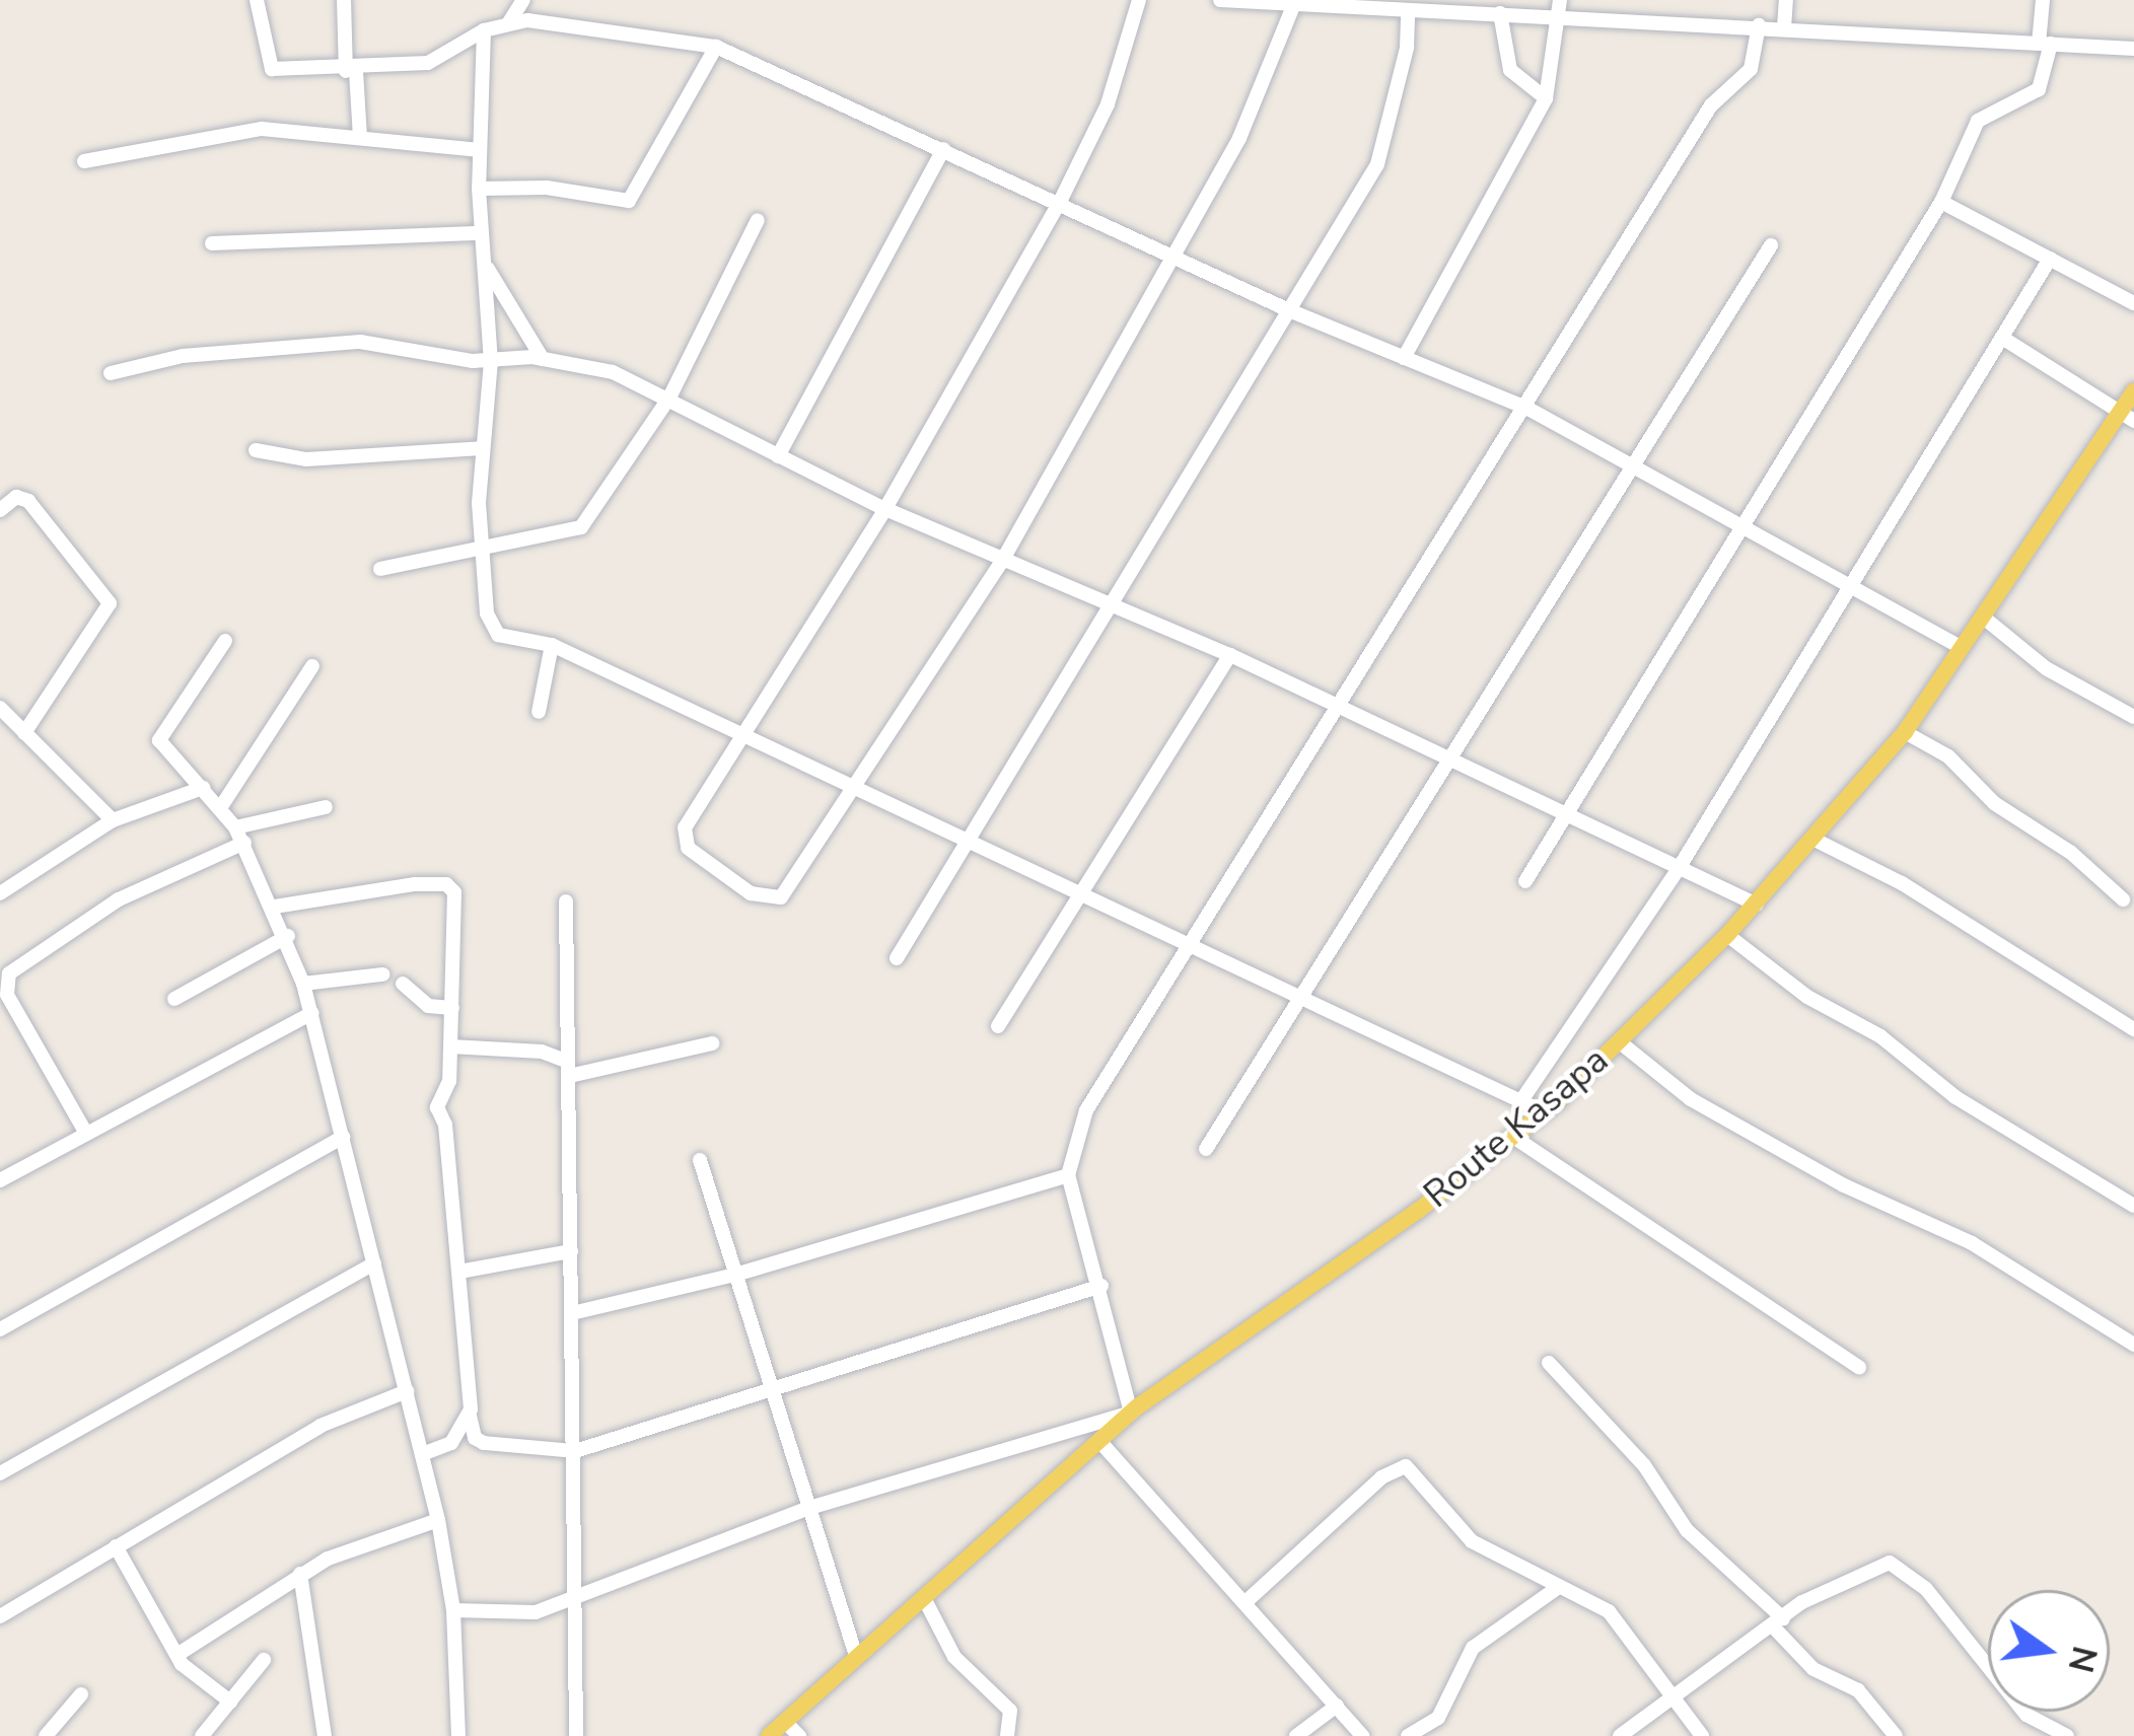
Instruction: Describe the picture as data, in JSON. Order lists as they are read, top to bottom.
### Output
{
  "streets": {
    "main road": ["Route Kasapa"]
  },
  "north": "right"
}
